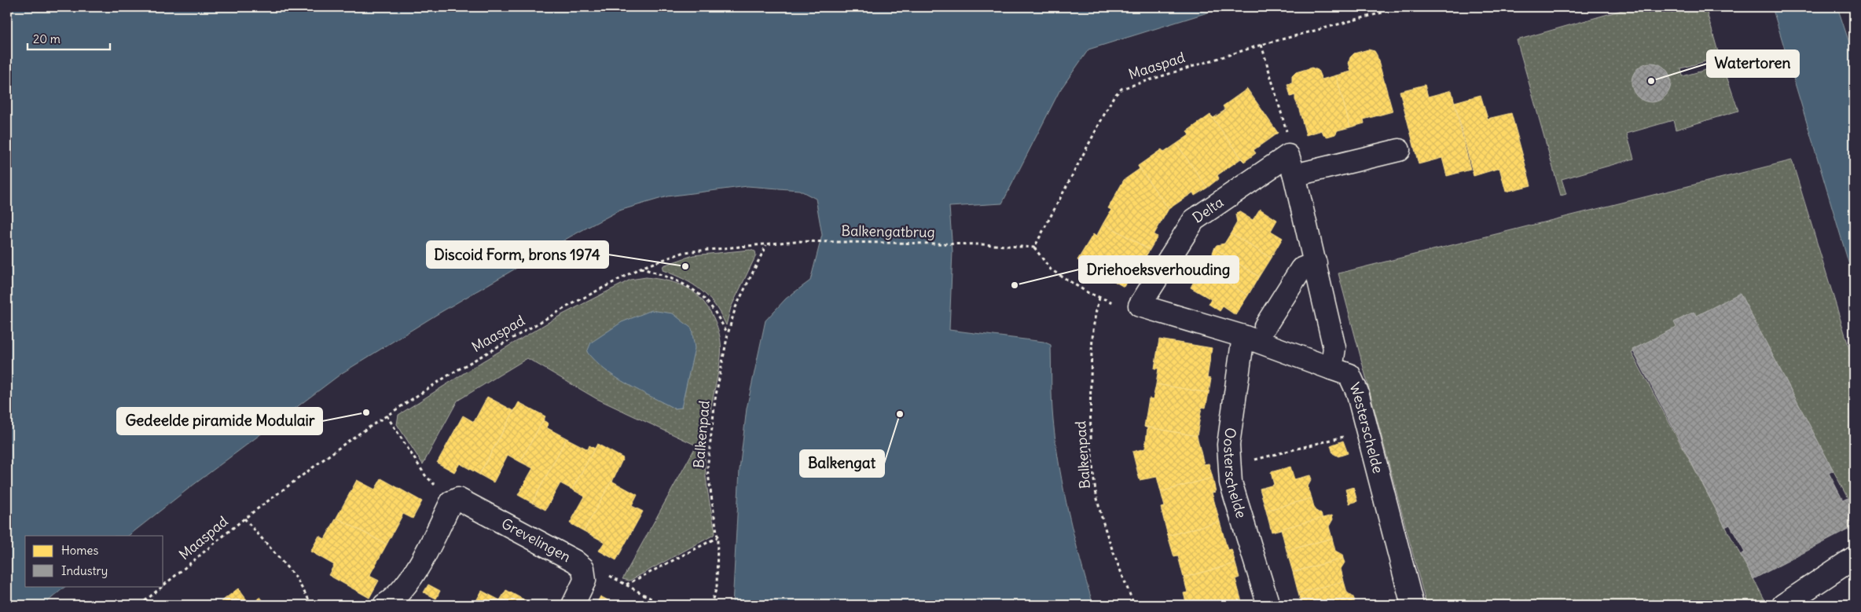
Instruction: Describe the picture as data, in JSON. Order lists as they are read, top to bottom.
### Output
{
  "streets": {
    "street": [
      "Delta",
      "Westerschelde",
      "Oosterschelde",
      "Grevelingen"
    ],
    "path": ["Maaspad", "Balkengatbrug", "Balkenpad"]
  },
  "crossings": [
    ["Maaspad", "Balkengatbrug"],
    ["Maaspad", "Balkenpad"]
  ],
  "places": [
    "Watertoren",
    "Discoid Form, brons 1974",
    "Driehoeksverhouding",
    "Gedeelde piramide Modulair",
    "Balkengat"
  ],
  "legend": ["Homes", "Industry"],
  "scale_bar": "20 m"
}
